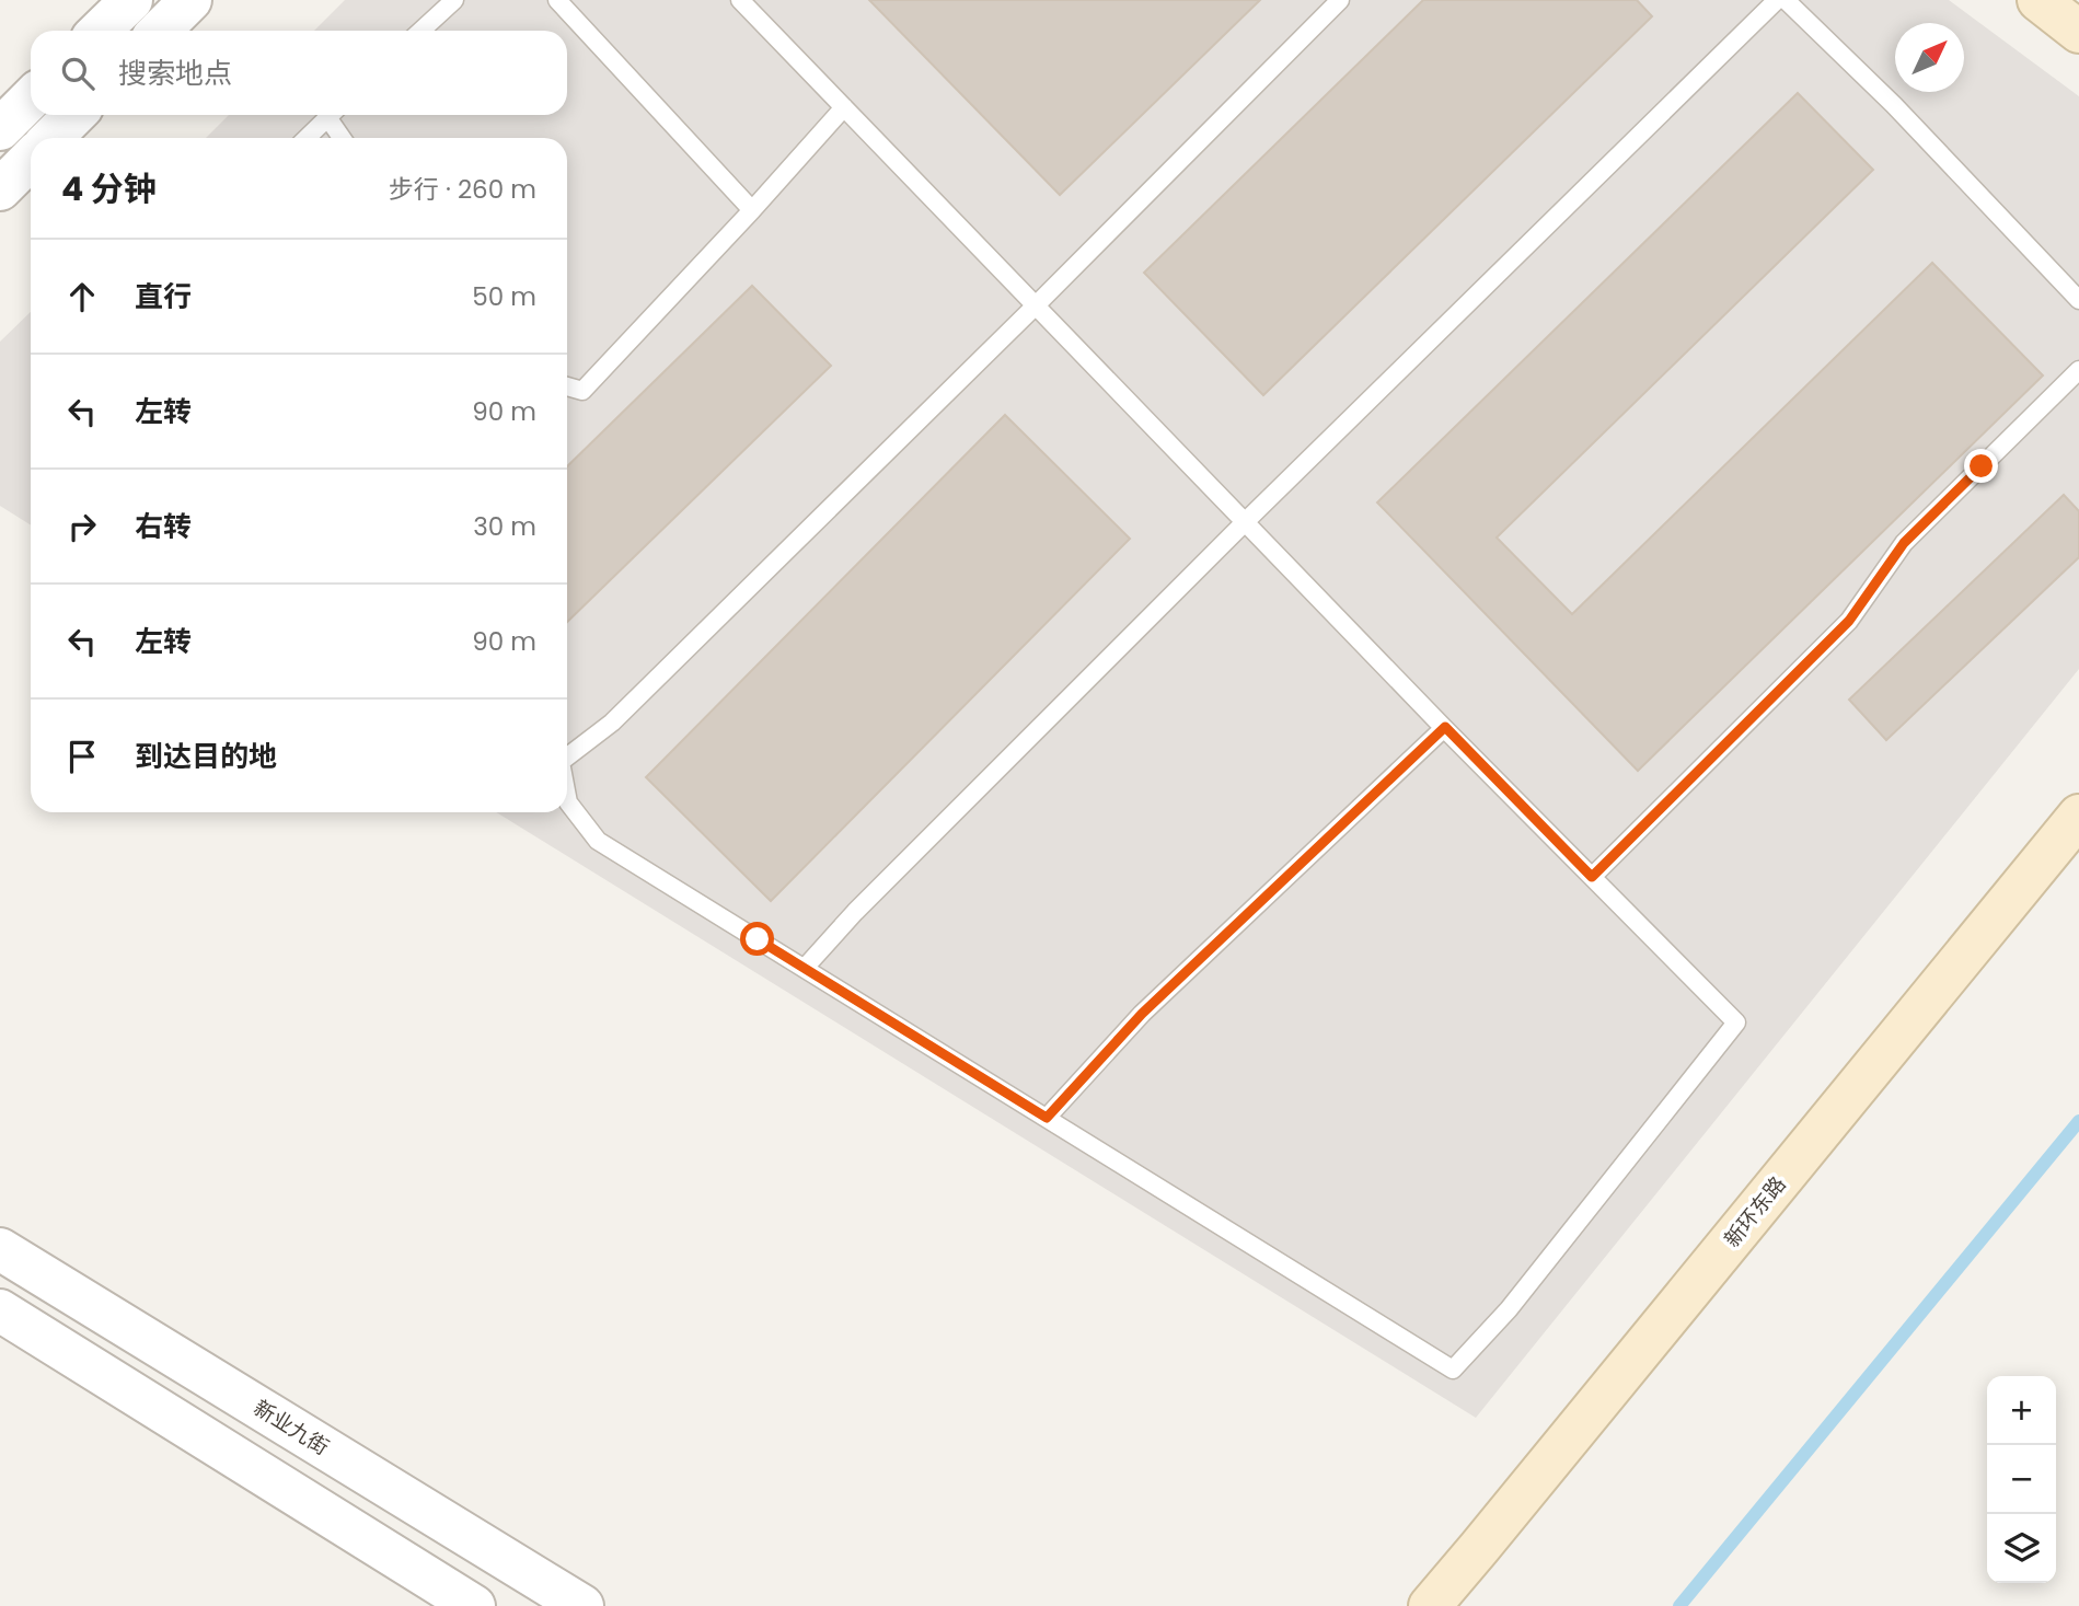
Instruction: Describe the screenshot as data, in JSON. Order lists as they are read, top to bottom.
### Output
{
  "streets": {
    "main road": ["新环东路"],
    "street": ["新业九街"]
  },
  "north": "top right",
  "page": {
    "search": "搜索地点",
    "heading": ["4 分钟", "步行 · 260 m"],
    "list": [
      ["直行", "50 m"],
      ["左转", "90 m"],
      ["右转", "30 m"],
      ["左转", "90 m"],
      "到达目的地"
    ],
    "map_buttons": ["+", "−"]
  }
}
